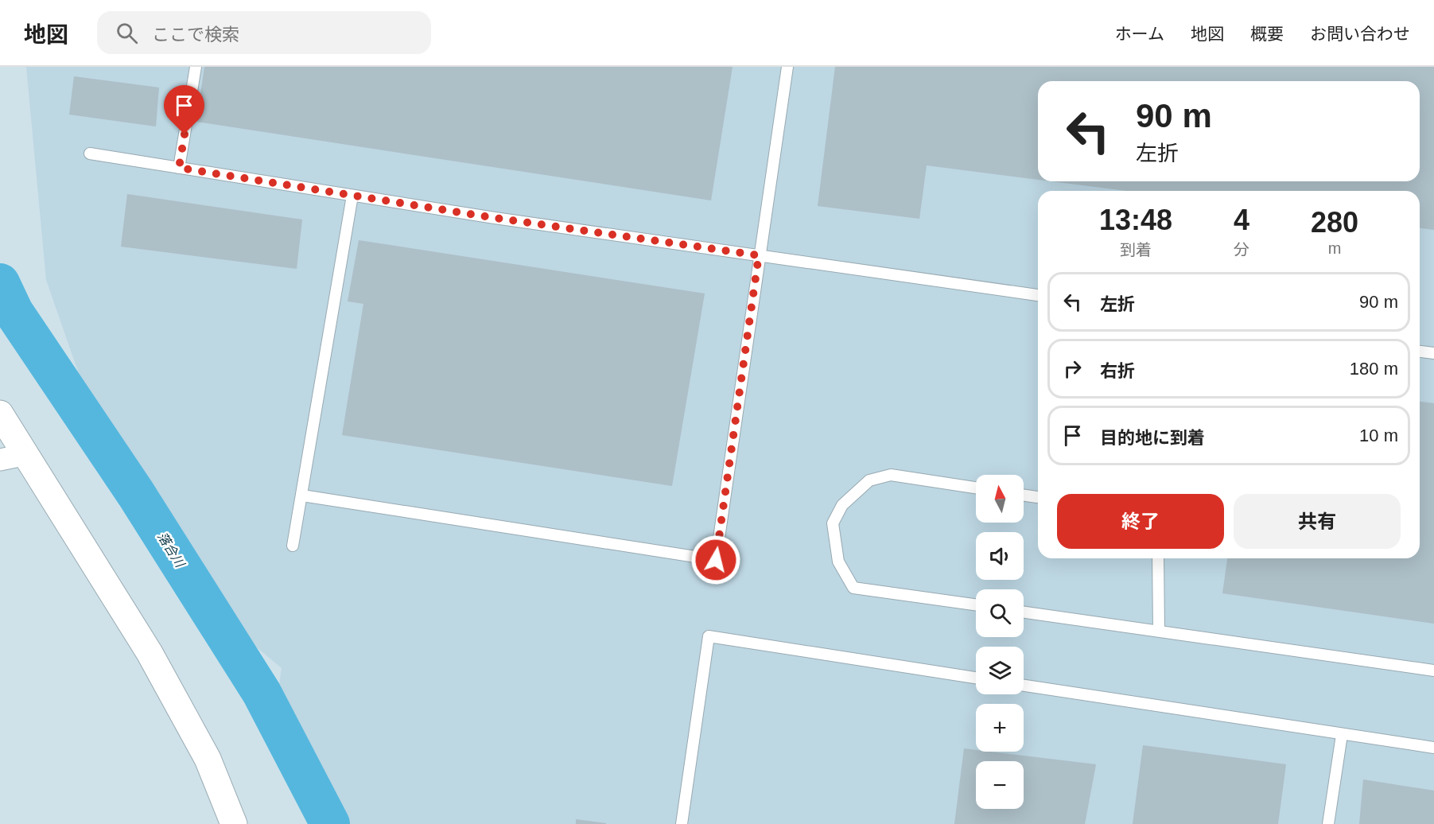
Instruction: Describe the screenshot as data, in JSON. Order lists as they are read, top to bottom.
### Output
{
  "water": ["落合川"],
  "north": "top",
  "page": {
    "header": "地図",
    "search": "ここで検索",
    "nav": [
      "ホーム",
      "地図",
      "概要",
      "お問い合わせ"
    ],
    "turn": ["90 m", "左折"],
    "eta": [
      "13:48",
      "到着",
      "4",
      "分",
      "280",
      "m"
    ],
    "list": [
      {
        "name": "左折",
        "value": "90 m"
      },
      {
        "name": "右折",
        "value": "180 m"
      },
      {
        "name": "目的地に到着",
        "value": "10 m"
      }
    ],
    "map_buttons": ["+", "−"],
    "buttons": ["終了", "共有"]
  }
}
